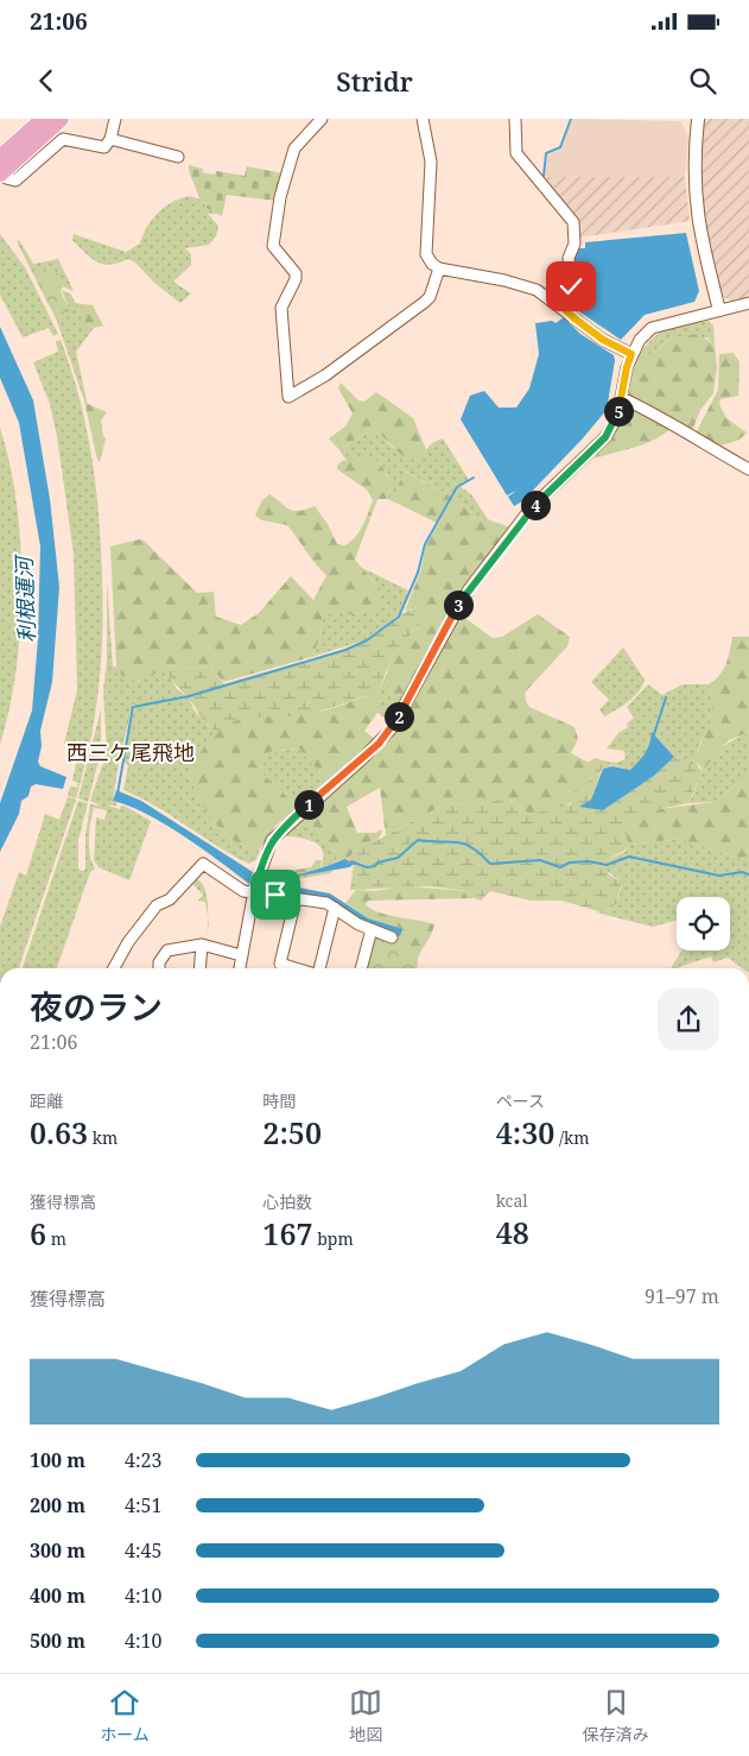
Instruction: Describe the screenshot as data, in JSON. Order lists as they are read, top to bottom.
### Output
{
  "districts": ["西三ケ尾飛地"],
  "water": ["利根運河"],
  "page": {
    "status": "21:06",
    "header": "Stridr",
    "pins": [
      "5",
      "4",
      "3",
      "2",
      "1"
    ],
    "heading": ["夜のラン", "21:06"],
    "stats": [
      ["距離", "0.63 km"],
      ["時間", "2:50"],
      ["ペース", "4:30 /km"],
      ["獲得標高", "6 m"],
      ["心拍数", "167 bpm"],
      ["kcal", "48"]
    ],
    "chart": ["獲得標高", "91–97 m"],
    "list": [
      {
        "name": "100 m",
        "note": "4:23"
      },
      {
        "name": "200 m",
        "note": "4:51"
      },
      {
        "name": "300 m",
        "note": "4:45"
      },
      {
        "name": "400 m",
        "note": "4:10"
      },
      {
        "name": "500 m",
        "note": "4:10"
      }
    ],
    "tabs": ["ホーム", "地図", "保存済み"]
  }
}
